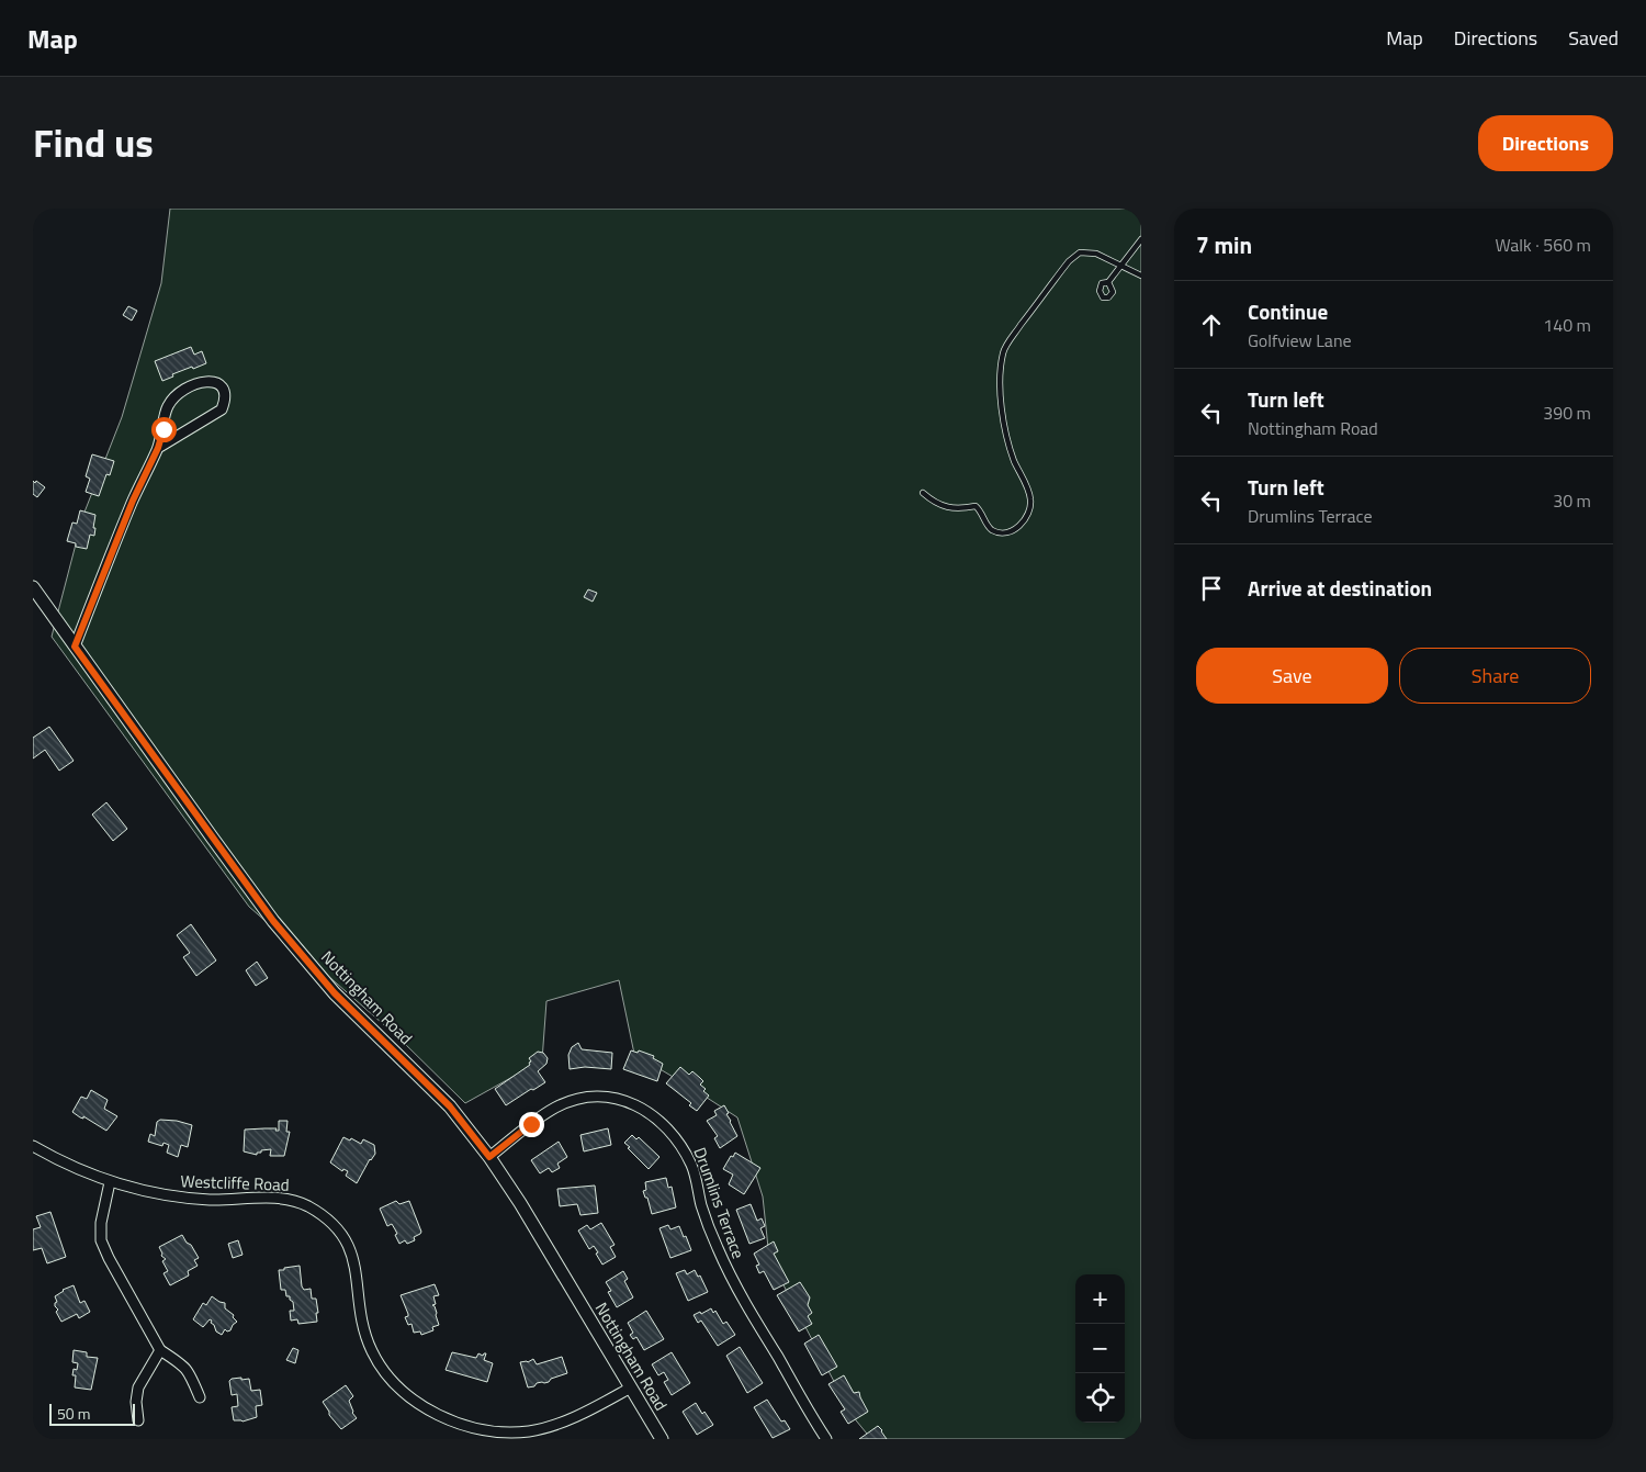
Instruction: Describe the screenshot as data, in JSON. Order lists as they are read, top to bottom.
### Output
{
  "streets": {
    "street": ["Nottingham Road", "Westcliffe Road", "Drumlins Terrace"]
  },
  "crossings": [
    ["Nottingham Road", "Westcliffe Road"],
    ["Nottingham Road", "Drumlins Terrace"]
  ],
  "scale_bar": "50 m",
  "page": {
    "header": "Map",
    "nav": ["Map", "Directions", "Saved"],
    "title": "Find us",
    "buttons": [
      "Directions",
      ["Save", "Share"]
    ],
    "heading": ["7 min", "Walk · 560 m"],
    "list": [
      ["Continue", "Golfview Lane", "140 m"],
      ["Turn left", "Nottingham Road", "390 m"],
      ["Turn left", "Drumlins Terrace", "30 m"],
      "Arrive at destination"
    ],
    "map_buttons": ["+", "−"],
    "scale": "50 m"
  }
}
